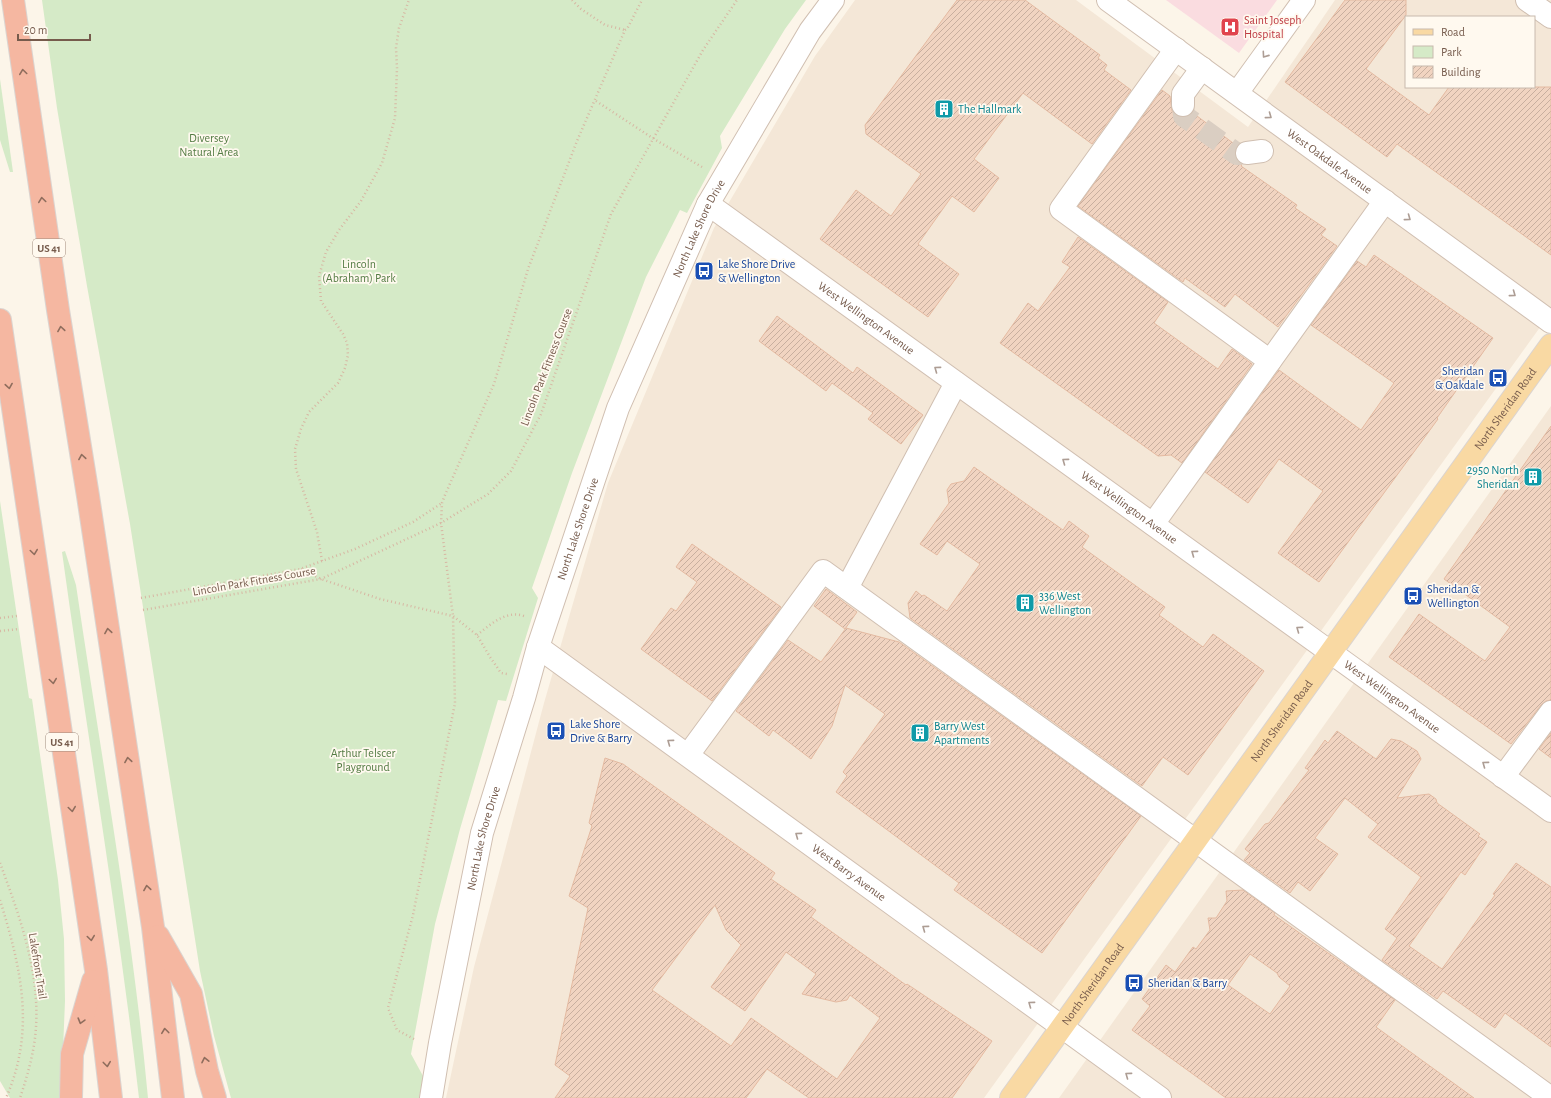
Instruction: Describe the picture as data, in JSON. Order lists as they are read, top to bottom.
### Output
{
  "streets": {
    "highway": ["US 41"],
    "main road": ["North Sheridan Road"],
    "street": [
      "West Oakdale Avenue",
      "North Lake Shore Drive",
      "West Wellington Avenue",
      "West Barry Avenue"
    ],
    "path": ["Lincoln Park Fitness Course", "Lakefront Trail"]
  },
  "crossings": [
    ["North Lake Shore Drive", "West Wellington Avenue"],
    ["North Lake Shore Drive", "West Barry Avenue"],
    ["West Wellington Avenue", "North Sheridan Road"],
    ["North Sheridan Road", "West Barry Avenue"]
  ],
  "one_way": ["West Oakdale Avenue", "West Wellington Avenue", "West Barry Avenue"],
  "parks": ["Diversey Natural Area", "Lincoln (Abraham) Park", "Arthur Telscer Playground"],
  "places": {
    "hospital": ["Saint Joseph Hospital"],
    "building": [
      "The Hallmark",
      "2950 North Sheridan",
      "336 West Wellington",
      "Barry West Apartments"
    ],
    "bus stop": [
      "Lake Shore Drive & Wellington",
      "Sheridan & Oakdale",
      "Sheridan & Wellington",
      "Lake Shore Drive & Barry",
      "Sheridan & Barry"
    ]
  },
  "legend": ["Road", "Park", "Building"],
  "scale_bar": "20 m"
}
